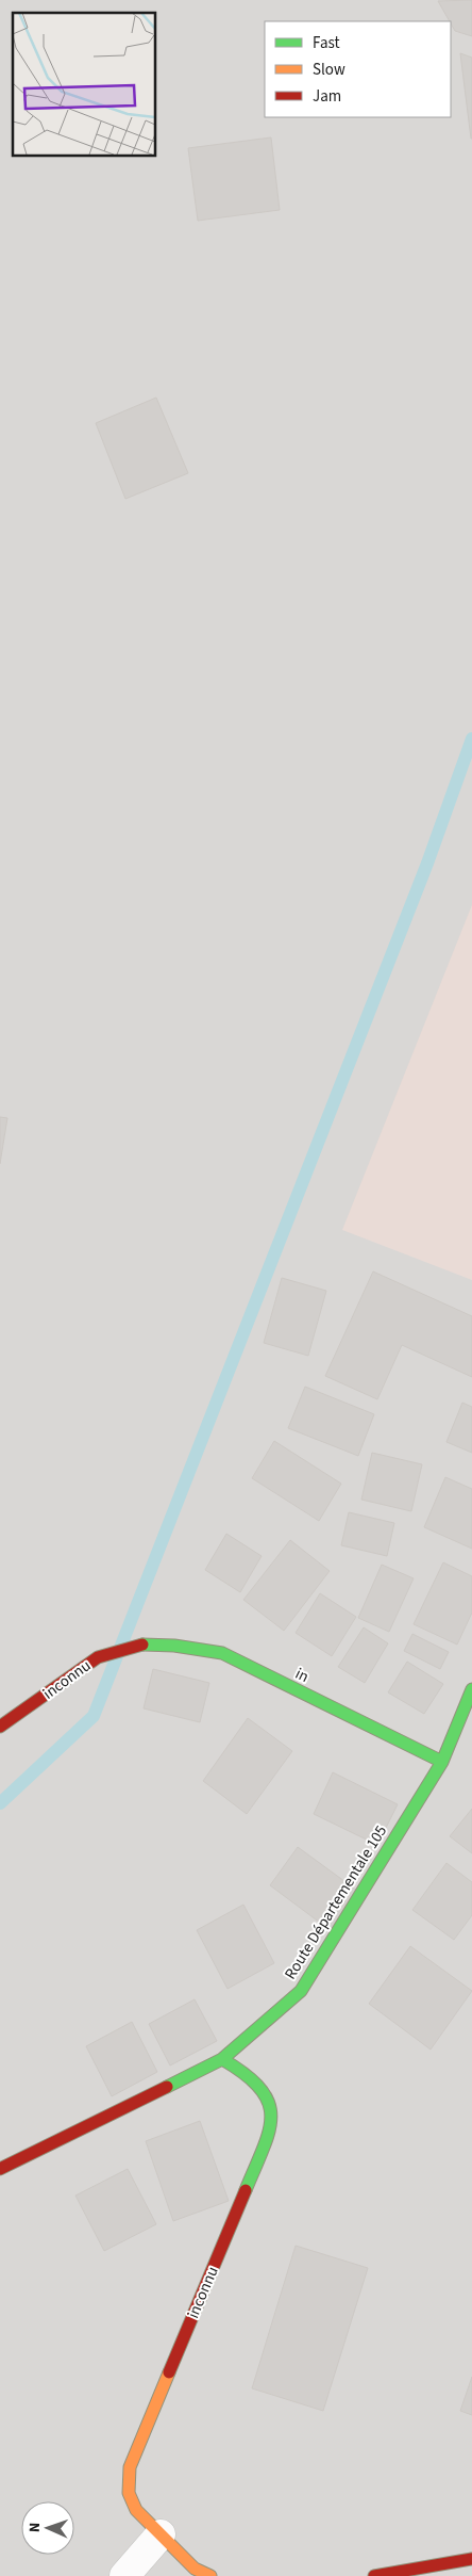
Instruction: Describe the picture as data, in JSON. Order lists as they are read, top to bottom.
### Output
{
  "streets": {
    "street": ["in", "inconnu", "Route Départementale 105"]
  },
  "crossings": [
    ["in", "inconnu"],
    ["in", "Route Départementale 105"],
    ["inconnu", "Route Départementale 105"]
  ],
  "legend": ["Fast", "Slow", "Jam"],
  "north": "left"
}
